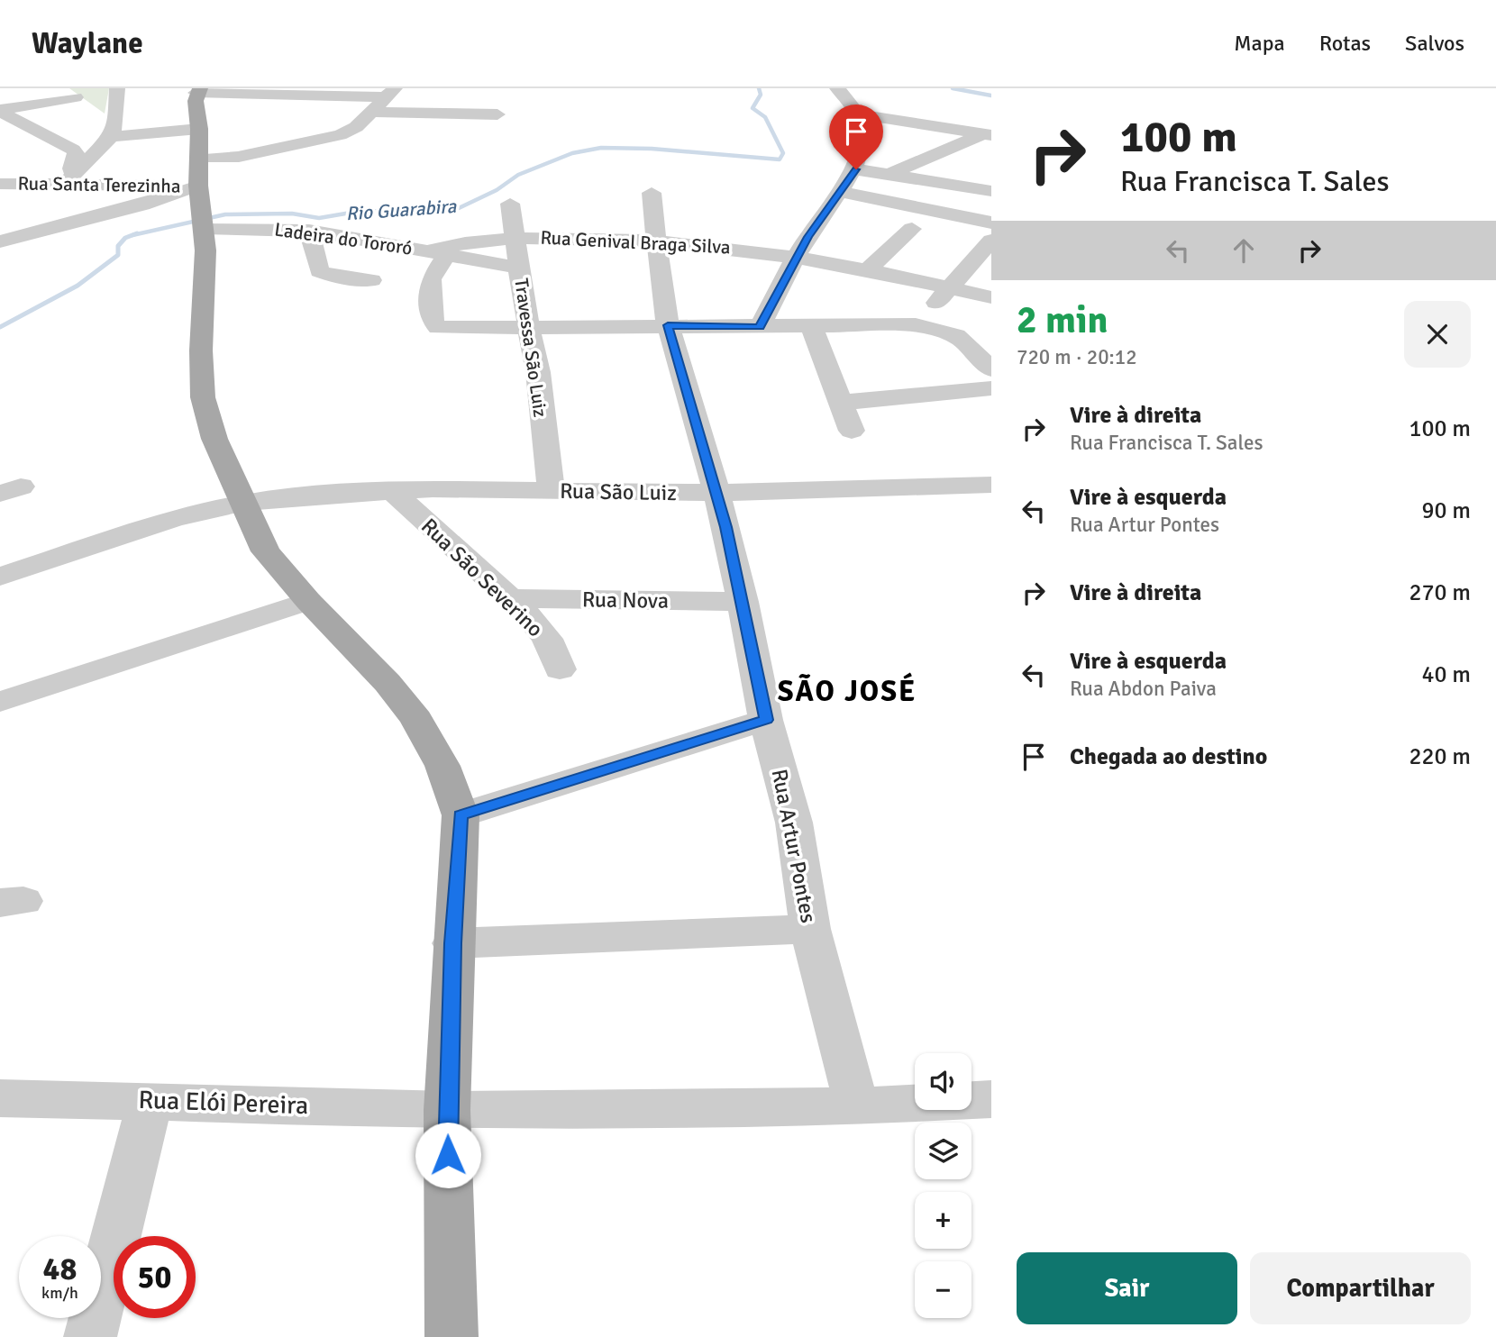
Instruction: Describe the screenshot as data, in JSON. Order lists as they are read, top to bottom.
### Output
{
  "streets": {
    "street": [
      "Rua Santa Terezinha",
      "Ladeira do Tororó",
      "Rua Genival Braga Silva",
      "Travessa São Luiz",
      "Rua São Luiz",
      "Rua São Severino",
      "Rua Nova",
      "Rua Artur Pontes",
      "Rua Elói Pereira"
    ]
  },
  "crossings": [
    ["Ladeira do Tororó", "Rua Genival Braga Silva"],
    ["Ladeira do Tororó", "Travessa São Luiz"],
    ["Rua Genival Braga Silva", "Travessa São Luiz"],
    ["Rua Genival Braga Silva", "Rua Artur Pontes"],
    ["Travessa São Luiz", "Rua São Luiz"],
    ["Rua São Luiz", "Rua São Severino"],
    ["Rua São Luiz", "Rua Artur Pontes"],
    ["Rua São Severino", "Rua Nova"],
    ["Rua Nova", "Rua Artur Pontes"],
    ["Rua Artur Pontes", "Rua Elói Pereira"]
  ],
  "districts": ["SÃO JOSÉ"],
  "water": ["Rio Guarabira"],
  "page": {
    "header": "Waylane",
    "nav": ["Mapa", "Rotas", "Salvos"],
    "turn": ["100 m", "Rua Francisca T. Sales"],
    "heading": ["2 min", "720 m · 20:12"],
    "list": [
      {
        "name": "Vire à direita",
        "note": "Rua Francisca T. Sales",
        "value": "100 m"
      },
      {
        "name": "Vire à esquerda",
        "note": "Rua Artur Pontes",
        "value": "90 m"
      },
      {
        "name": "Vire à direita",
        "value": "270 m"
      },
      {
        "name": "Vire à esquerda",
        "note": "Rua Abdon Paiva",
        "value": "40 m"
      },
      {
        "name": "Chegada ao destino",
        "value": "220 m"
      }
    ],
    "map_buttons": ["+", "−"],
    "speed": "48 km/h",
    "limit": "50",
    "buttons": ["Sair", "Compartilhar"]
  }
}
